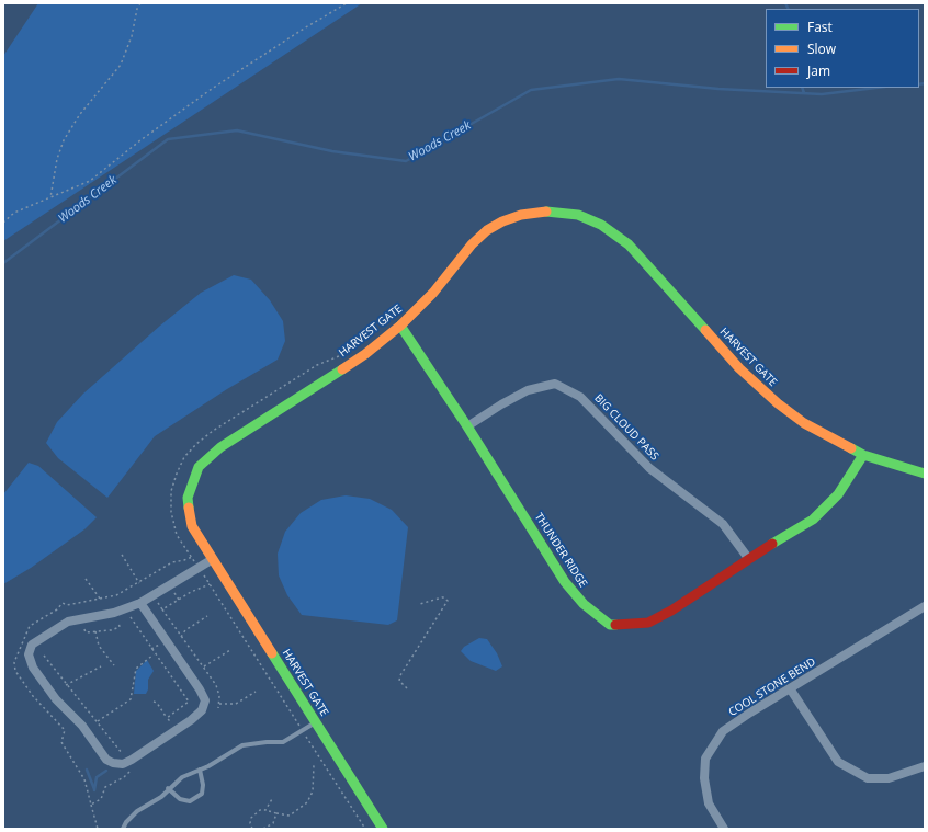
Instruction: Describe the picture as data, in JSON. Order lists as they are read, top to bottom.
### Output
{
  "streets": {
    "street": [
      "HARVEST GATE",
      "BIG CLOUD PASS",
      "THUNDER RIDGE",
      "COOL STONE BEND"
    ]
  },
  "crossings": [
    ["HARVEST GATE", "THUNDER RIDGE"],
    ["BIG CLOUD PASS", "THUNDER RIDGE"]
  ],
  "water": ["Woods Creek"],
  "legend": ["Fast", "Slow", "Jam"]
}
